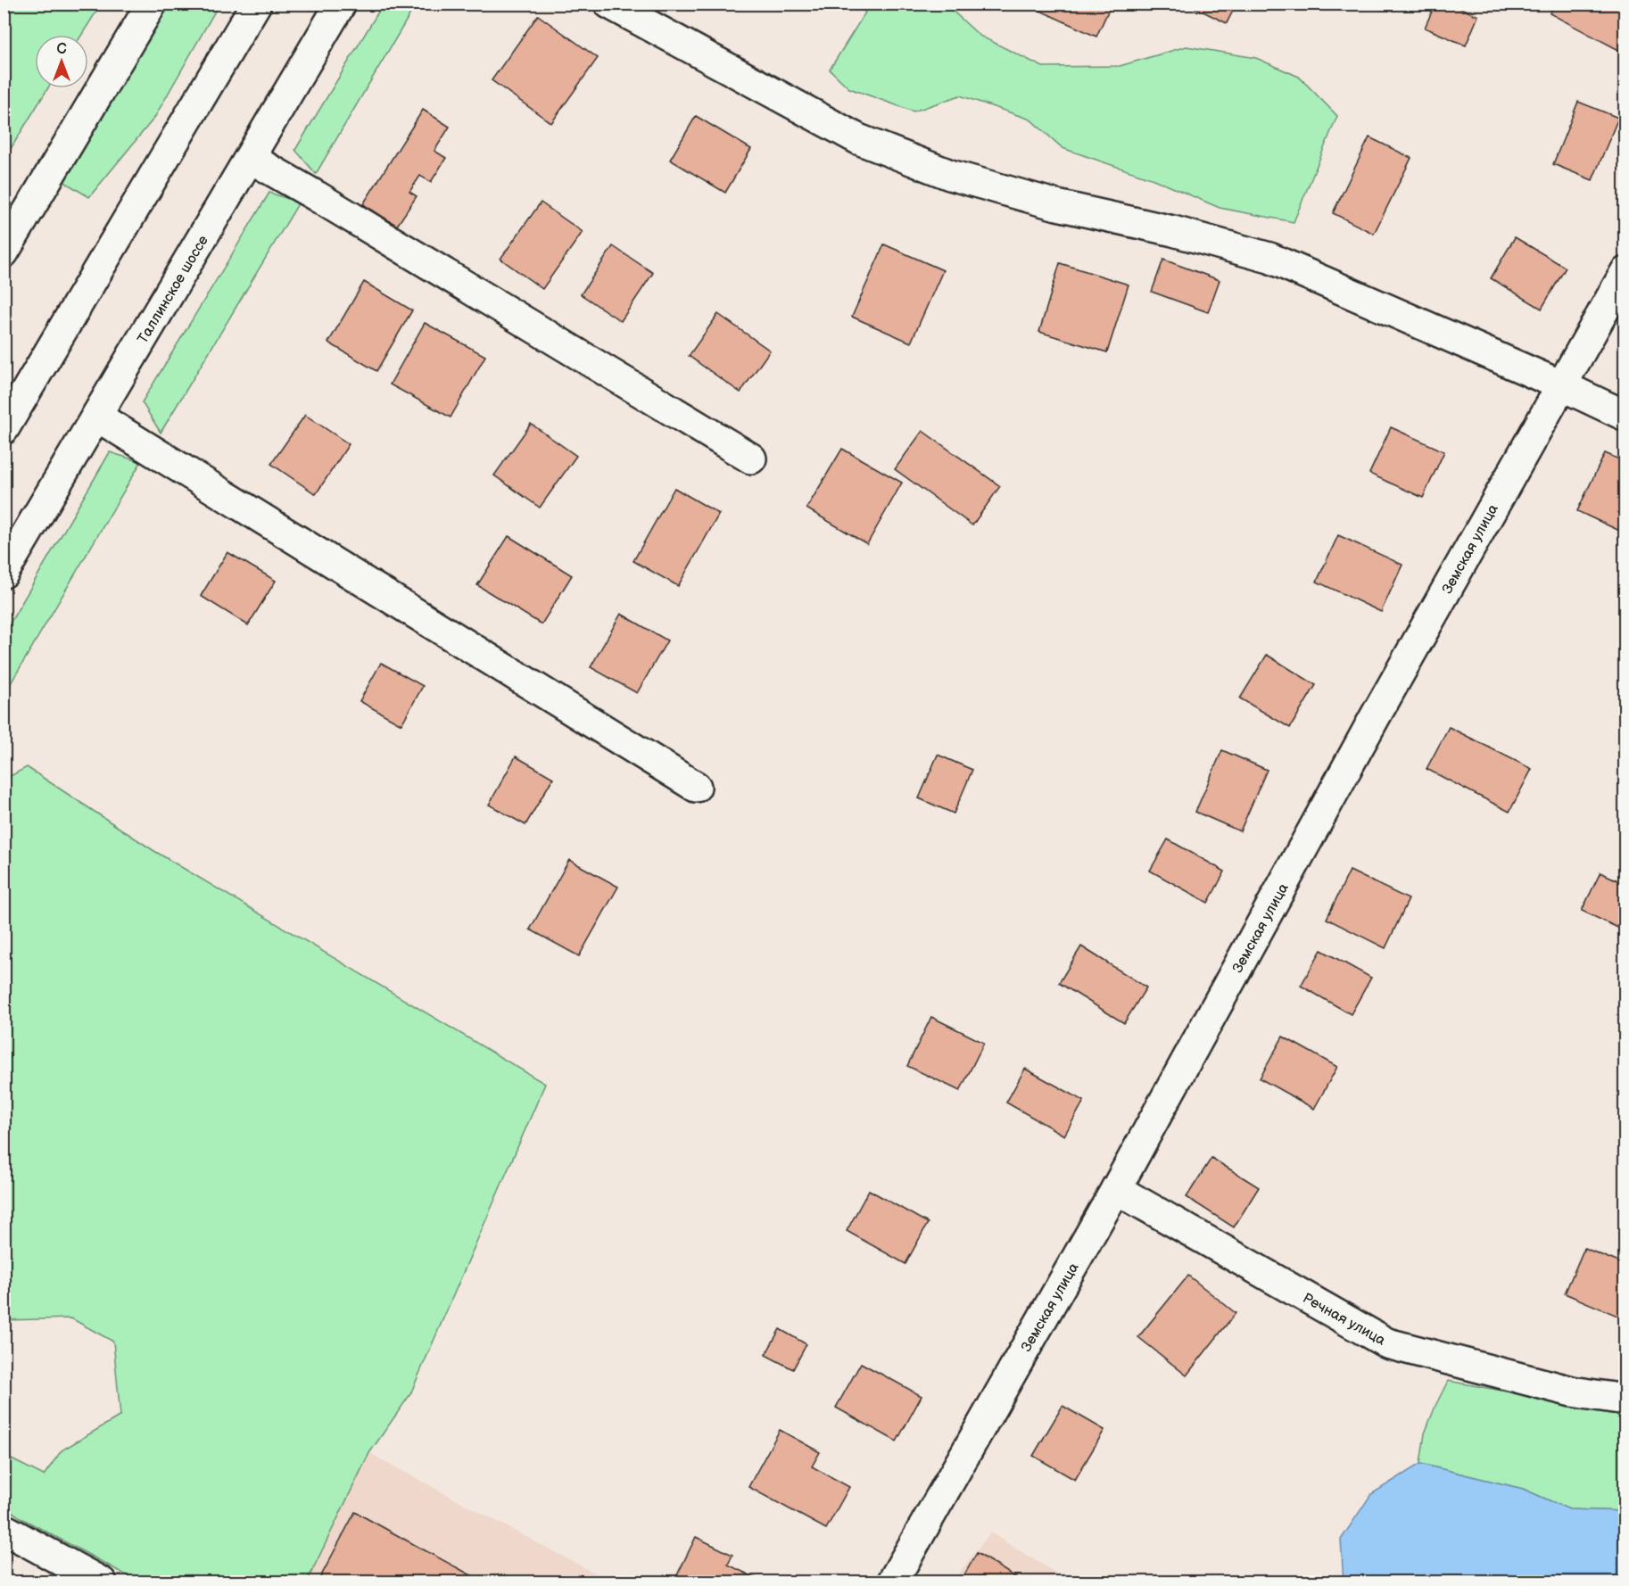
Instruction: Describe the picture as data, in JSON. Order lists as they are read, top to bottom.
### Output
{
  "streets": {
    "street": ["Таллинское шоссе", "Земская улица", "Речная улица"]
  },
  "crossings": [
    ["Земская улица", "Речная улица"]
  ],
  "north": "top"
}
